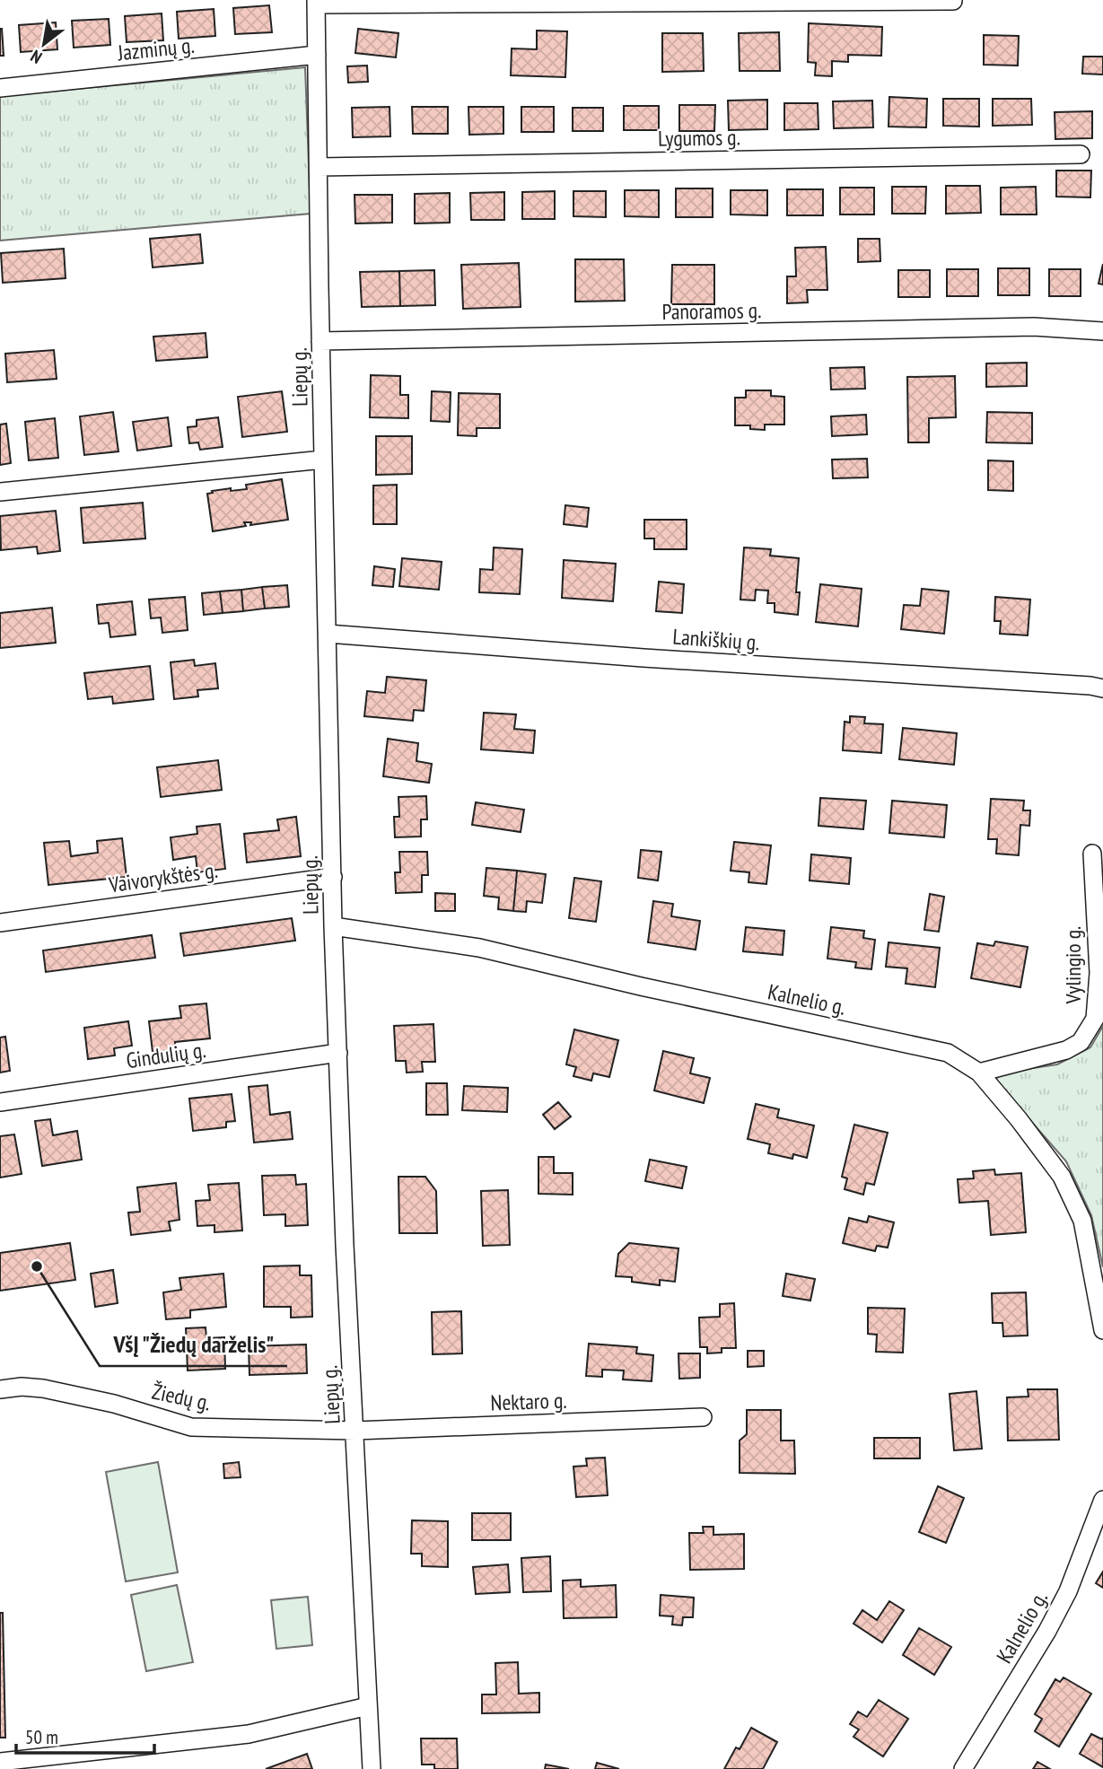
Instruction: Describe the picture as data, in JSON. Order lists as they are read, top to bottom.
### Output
{
  "streets": {
    "street": [
      "Jazminų g.",
      "Lygumos g.",
      "Panoramos g.",
      "Liepų g.",
      "Lankiškių g.",
      "Vaivorykštės g.",
      "Vylingio g.",
      "Kalnelio g.",
      "Gindulių g.",
      "Žiedų g.",
      "Nektaro g."
    ]
  },
  "crossings": [
    ["Jazminų g.", "Liepų g."],
    ["Lygumos g.", "Liepų g."],
    ["Panoramos g.", "Liepų g."],
    ["Liepų g.", "Lankiškių g."],
    ["Liepų g.", "Vaivorykštės g."],
    ["Liepų g.", "Kalnelio g."],
    ["Liepų g.", "Gindulių g."],
    ["Liepų g.", "Žiedų g."],
    ["Liepų g.", "Nektaro g."],
    ["Vylingio g.", "Kalnelio g."],
    ["Žiedų g.", "Nektaro g."]
  ],
  "places": ["VšĮ \"Žiedų darželis\""],
  "scale_bar": "50 m",
  "north": "bottom left"
}
